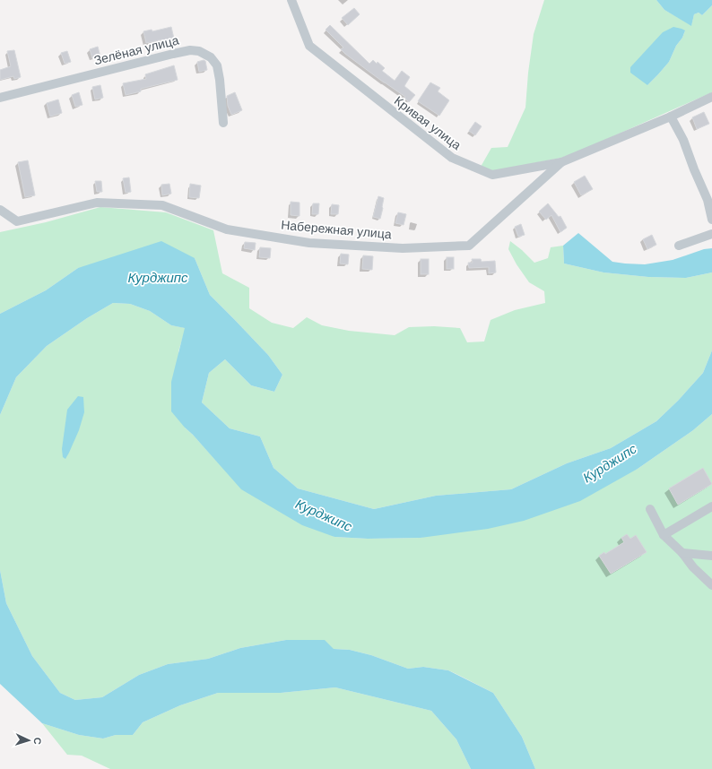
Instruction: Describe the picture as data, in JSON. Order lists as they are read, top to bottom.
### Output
{
  "streets": {
    "street": ["Зелёная улица", "Кривая улица", "Набережная улица"]
  },
  "crossings": [
    ["Кривая улица", "Набережная улица"]
  ],
  "water": ["Курджипс"],
  "north": "right"
}
